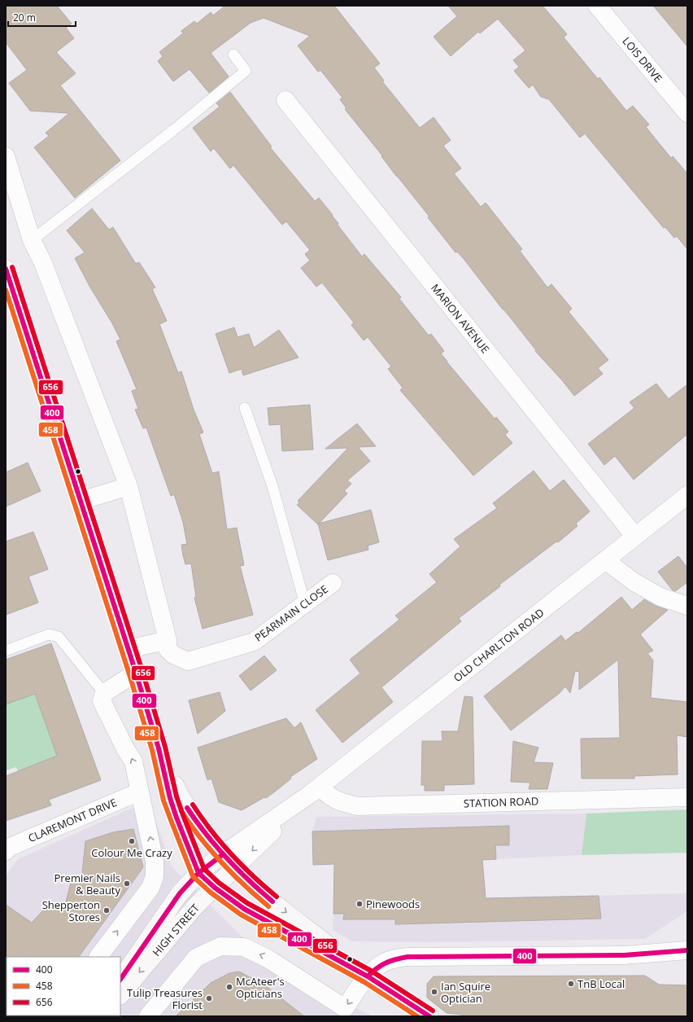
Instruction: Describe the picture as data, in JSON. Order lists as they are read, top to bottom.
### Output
{
  "streets": {
    "main road": ["HIGH STREET"],
    "street": [
      "LOIS DRIVE",
      "MARION AVENUE",
      "PEARMAIN CLOSE",
      "OLD CHARLTON ROAD",
      "STATION ROAD",
      "CLAREMONT DRIVE"
    ]
  },
  "crossings": [
    ["MARION AVENUE", "OLD CHARLTON ROAD"],
    ["OLD CHARLTON ROAD", "STATION ROAD"],
    ["OLD CHARLTON ROAD", "HIGH STREET"]
  ],
  "places": [
    "Colour Me Crazy",
    "Premier Nails & Beauty",
    "Pinewoods",
    "Shepperton Stores",
    "TnB Local",
    "McAteer's Opticians",
    "Ian Squire Optician",
    "Tulip Treasures Florist"
  ],
  "lines": ["transit line 656", "transit line 400", "transit line 458"],
  "legend": ["400", "458", "656"],
  "scale_bar": "20 m"
}
